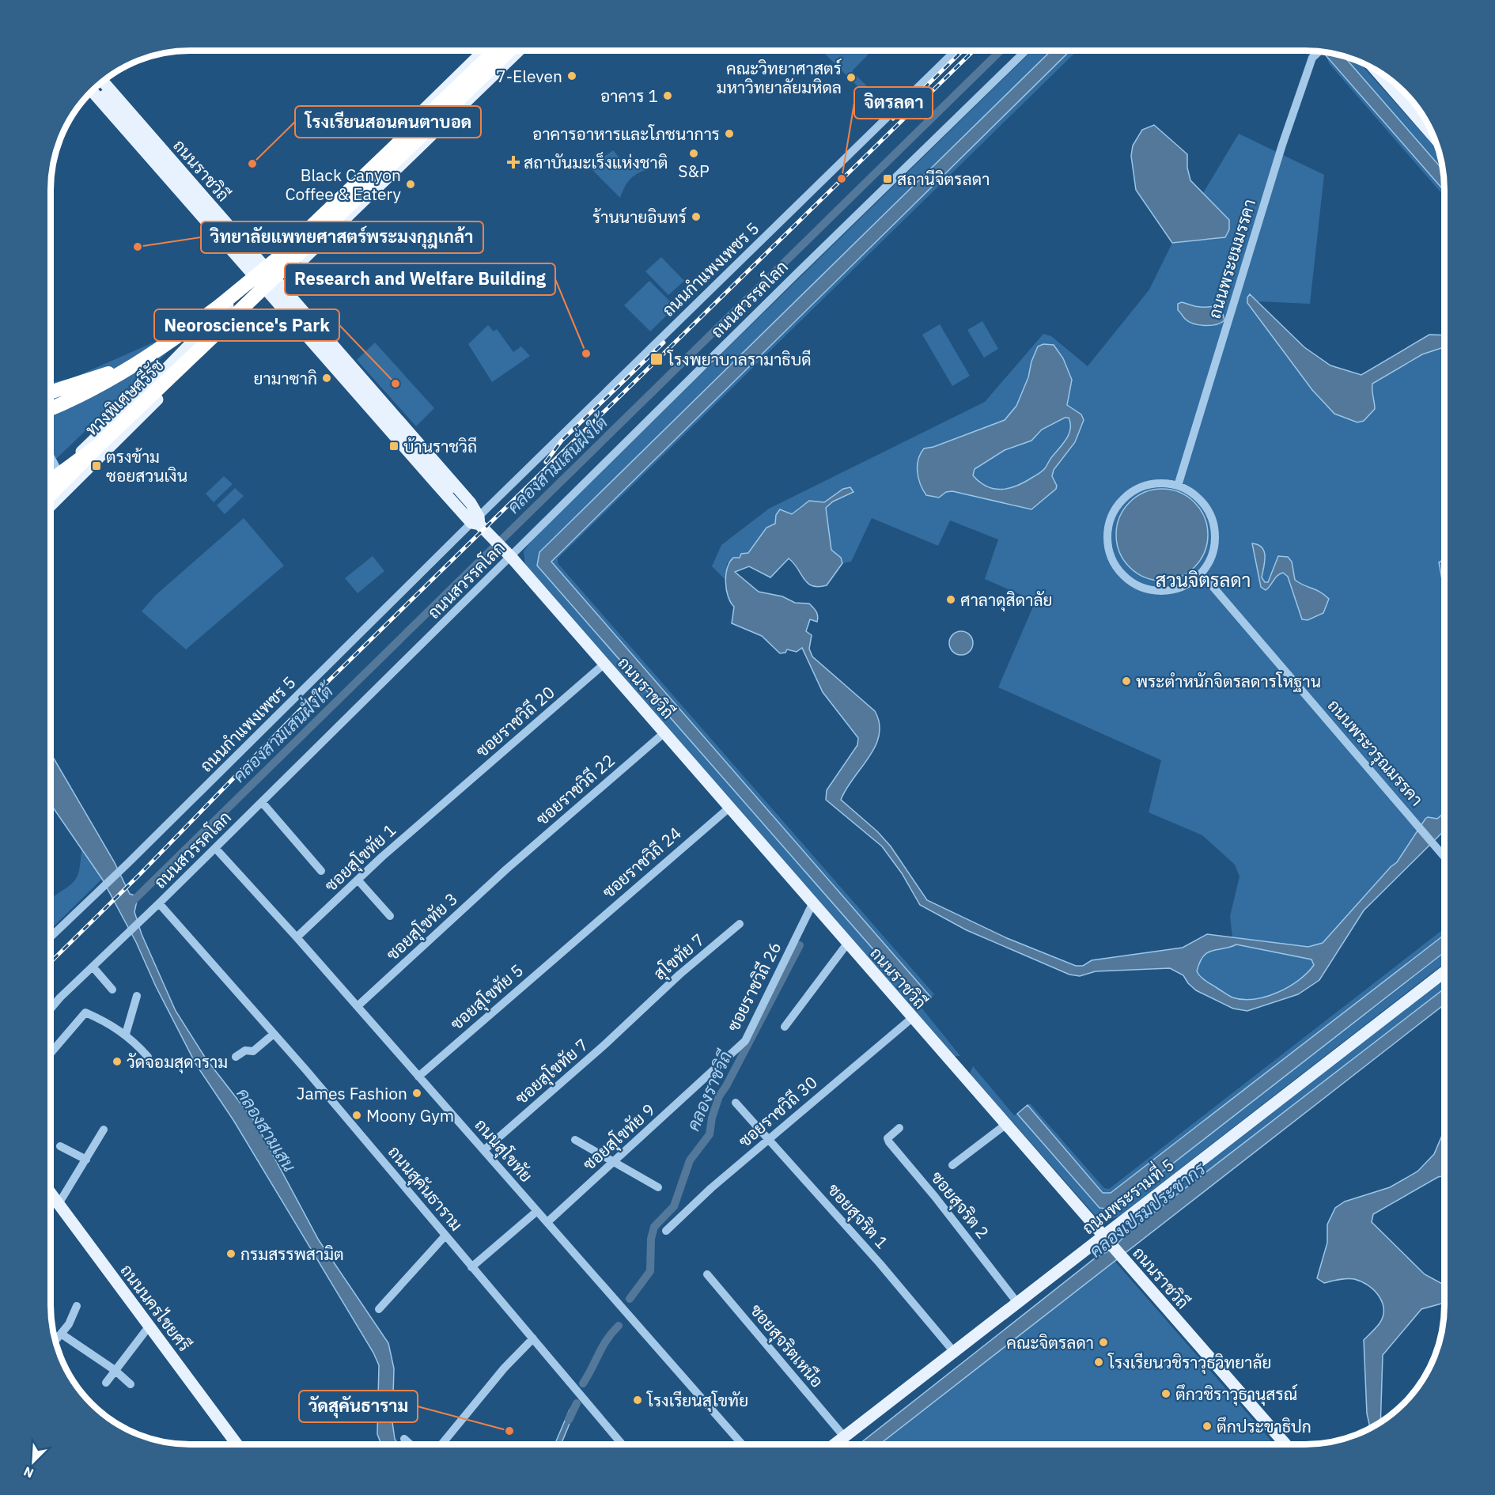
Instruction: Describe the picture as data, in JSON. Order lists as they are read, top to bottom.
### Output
{
  "streets": {
    "highway": ["ทางพิเศษศรีรัช"],
    "main road": ["ถนนราชวิถี", "ถนนพระรามที่ 5", "ถนนนครไชยศรี"],
    "street": [
      "ถนนพระยมมรรคา",
      "ถนนกำแพงเพชร 5",
      "ถนนสวรรคโลก",
      "ซอยราชวิถี 20",
      "ถนนพระวรุณมรรคา",
      "ซอยราชวิถี 22",
      "ซอยสุโขทัย 1",
      "ซอยราชวิถี 24",
      "ซอยสุโขทัย 3",
      "สุโขทัย 7",
      "ซอยราชวิถี 26",
      "ซอยสุโขทัย 5",
      "ซอยสุโขทัย 7",
      "ซอยราชวิถี 30",
      "ซอยสุโขทัย 9",
      "ถนนสุโขทัย",
      "ถนนสุคันธาราม",
      "ซอยสุจริต 2",
      "ซอยสุจริต 1",
      "ซอยสุจริตเหนือ"
    ]
  },
  "crossings": [
    ["ถนนราชวิถี", "ถนนกำแพงเพชร 5"],
    ["ถนนราชวิถี", "ถนนสวรรคโลก"],
    ["ถนนราชวิถี", "ซอยราชวิถี 20"],
    ["ถนนราชวิถี", "ซอยราชวิถี 22"],
    ["ถนนราชวิถี", "ซอยราชวิถี 24"],
    ["ถนนราชวิถี", "ซอยราชวิถี 26"],
    ["ถนนราชวิถี", "ซอยราชวิถี 30"],
    ["ถนนราชวิถี", "ถนนพระรามที่ 5"],
    ["ถนนพระยมมรรคา", "ถนนพระวรุณมรรคา"],
    ["ถนนสวรรคโลก", "ถนนสุโขทัย"],
    ["ถนนสวรรคโลก", "ถนนสุคันธาราม"],
    ["ซอยราชวิถี 20", "ซอยสุโขทัย 1"],
    ["ซอยราชวิถี 22", "ซอยสุโขทัย 3"],
    ["ซอยสุโขทัย 1", "ถนนสุโขทัย"],
    ["ซอยราชวิถี 24", "ซอยสุโขทัย 5"],
    ["ซอยสุโขทัย 3", "ถนนสุโขทัย"],
    ["สุโขทัย 7", "ซอยสุโขทัย 7"],
    ["ซอยราชวิถี 26", "ซอยสุโขทัย 9"],
    ["ซอยสุโขทัย 5", "ถนนสุโขทัย"],
    ["ซอยสุโขทัย 7", "ถนนสุโขทัย"],
    ["ซอยราชวิถี 30", "ซอยสุจริต 1"],
    ["ซอยสุโขทัย 9", "ถนนสุโขทัย"],
    ["ถนนพระรามที่ 5", "ซอยสุจริต 2"],
    ["ถนนพระรามที่ 5", "ซอยสุจริต 1"],
    ["ถนนพระรามที่ 5", "ซอยสุจริตเหนือ"]
  ],
  "districts": ["สวนจิตรลดา"],
  "water": [
    "คลองสามเสนฝั่งใต้",
    "คลองราชวิถี",
    "คลองสามเสน",
    "คลองเปรมประชากร"
  ],
  "places": {
    "other": [
      "7-Eleven",
      "คณะวิทยาศาสตร์ มหาวิทยาลัยมหิดล",
      "อาคาร 1",
      "อาคารอาหารและโภชนาการ",
      "S&P",
      "โรงเรียนสอนคนตาบอด",
      "จิตรลดา",
      "Black Canyon Coffee & Eatery",
      "ร้านนายอินทร์",
      "วิทยาลัยแพทยศาสตร์พระมงกุฎเกล้า",
      "Research and Welfare Building",
      "ยามาซากิ",
      "Neoroscience's Park",
      "ศาลาดุสิดาลัย",
      "พระตำหนักจิตรลดารโหฐาน",
      "วัดจอมสุดาราม",
      "James Fashion",
      "Moony Gym",
      "กรมสรรพสามิต",
      "คณะจิตรลดา",
      "โรงเรียนวชิราวุธวิทยาลัย",
      "ตึกวชิราวุธานุสรณ์",
      "โรงเรียนสุโขทัย",
      "ตึกประขาธิปก",
      "วัดสุคันธาราม"
    ],
    "health": ["สถาบันมะเร็งแห่งชาติ"],
    "transit": [
      "สถานีจิตรลดา",
      "โรงพยาบาลรามาธิบดี",
      "บ้านราชวิถี",
      "ตรงข้าม ซอยสวนเงิน"
    ]
  },
  "north": "bottom left"
}
